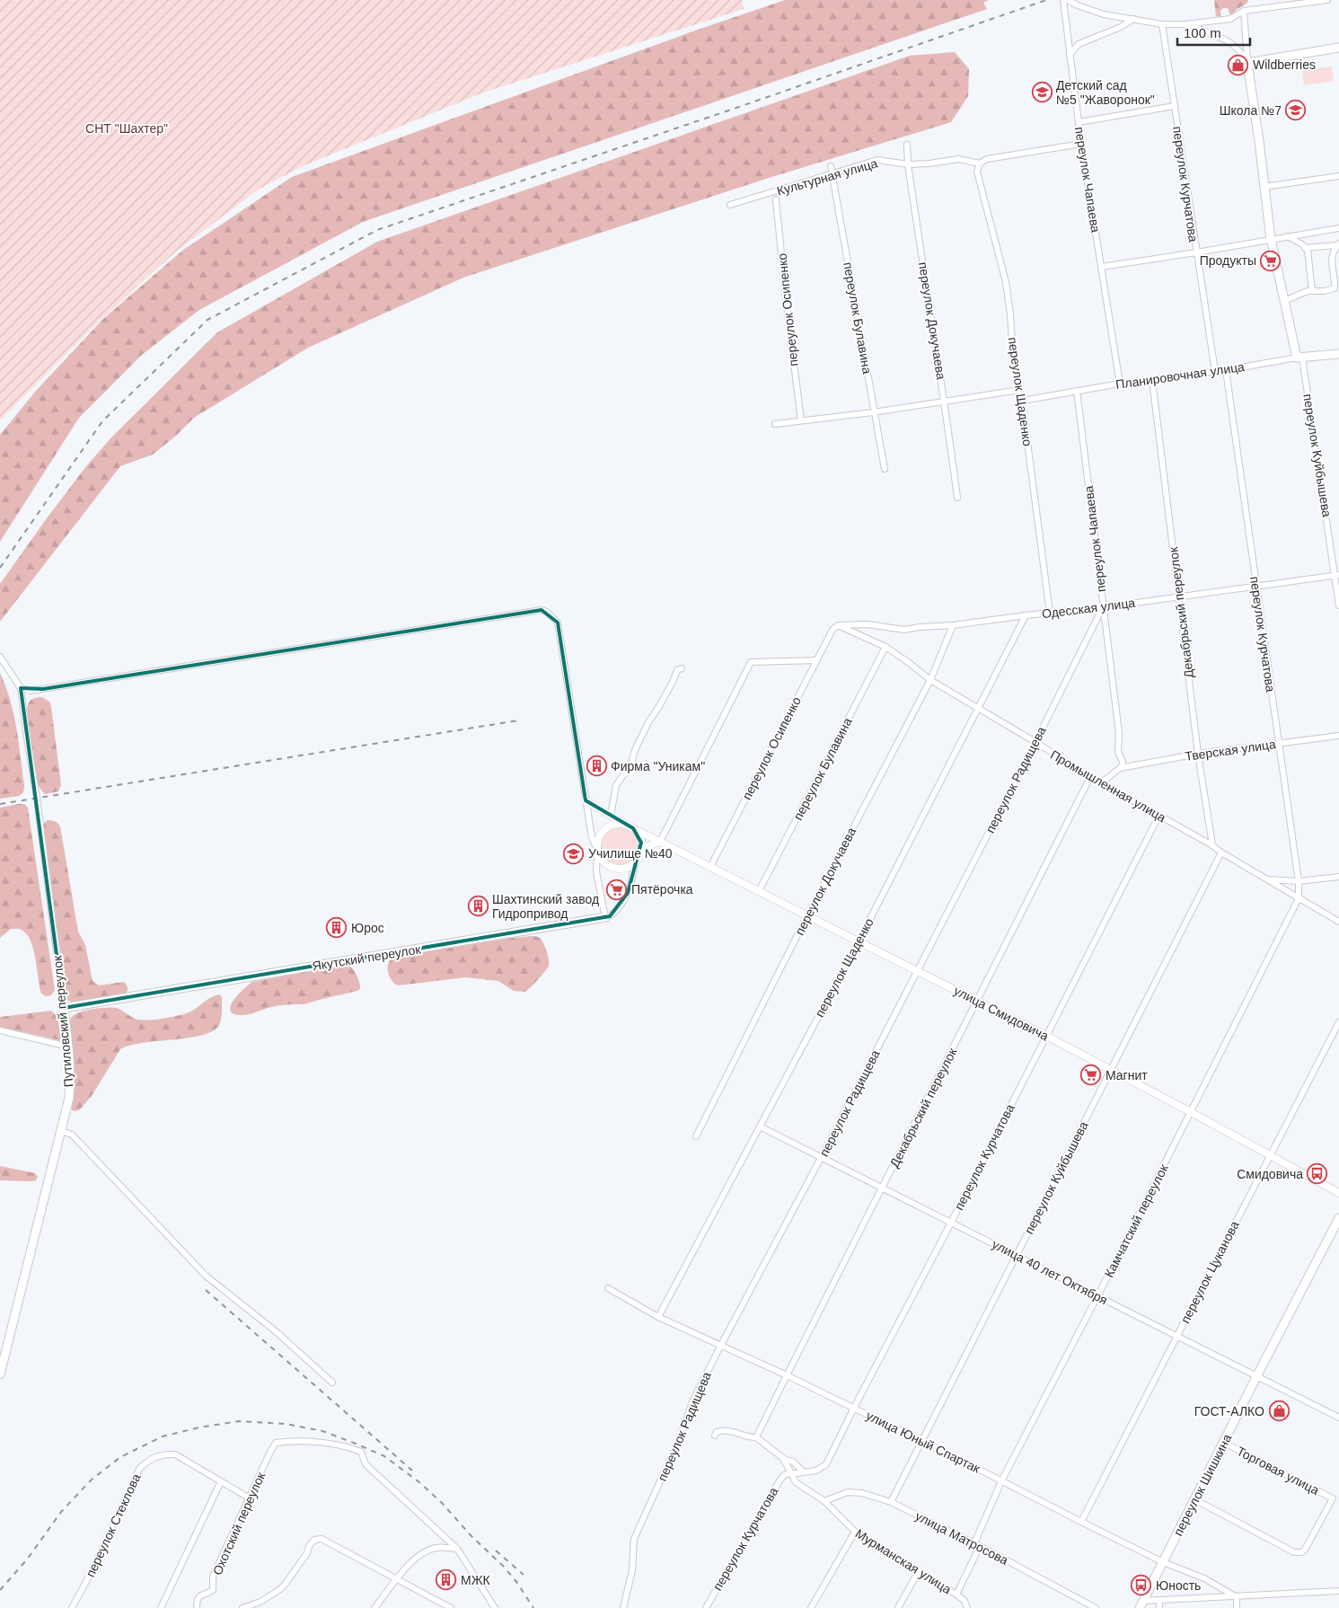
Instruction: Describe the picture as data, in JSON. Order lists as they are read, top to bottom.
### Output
{
  "streets": {
    "main road": [
      "Планировочная улица",
      "переулок Куйбышева",
      "Якутский переулок",
      "Путиловский переулок",
      "переулок Шишкина"
    ],
    "street": [
      "Культурная улица",
      "переулок Чапаева",
      "переулок Курчатова",
      "переулок Осипенко",
      "переулок Булавина",
      "переулок Докучаева",
      "переулок Щаденко",
      "Одесская улица",
      "Декабрьский переулок",
      "Тверская улица",
      "переулок Радищева",
      "Промышленная улица",
      "улица Смидовича",
      "Камчатский переулок",
      "улица 40 лет Октября",
      "переулок Цуканова",
      "улица Юный Спартак",
      "Торговая улица",
      "Охотский переулок",
      "переулок Стеклова",
      "улица Матросова",
      "Мурманская улица"
    ]
  },
  "crossings": [
    ["Культурная улица", "переулок Булавина"],
    ["Культурная улица", "переулок Докучаева"],
    ["Культурная улица", "переулок Щаденко"],
    ["переулок Чапаева", "Планировочная улица"],
    ["переулок Чапаева", "Одесская улица"],
    ["переулок Чапаева", "Тверская улица"],
    ["переулок Чапаева", "переулок Радищева"],
    ["переулок Курчатова", "Планировочная улица"],
    ["переулок Курчатова", "Одесская улица"],
    ["переулок Курчатова", "Тверская улица"],
    ["переулок Курчатова", "Промышленная улица"],
    ["переулок Курчатова", "улица Смидовича"],
    ["переулок Курчатова", "Камчатский переулок"],
    ["переулок Курчатова", "улица 40 лет Октября"],
    ["переулок Курчатова", "улица Юный Спартак"],
    ["переулок Курчатова", "Мурманская улица"],
    ["переулок Осипенко", "Одесская улица"],
    ["переулок Осипенко", "Промышленная улица"],
    ["переулок Осипенко", "улица Смидовича"],
    ["переулок Булавина", "Промышленная улица"],
    ["переулок Булавина", "улица Смидовича"],
    ["переулок Докучаева", "Одесская улица"],
    ["переулок Докучаева", "Промышленная улица"],
    ["переулок Докучаева", "улица Смидовича"],
    ["Планировочная улица", "переулок Щаденко"],
    ["Планировочная улица", "переулок Куйбышева"],
    ["Планировочная улица", "Декабрьский переулок"],
    ["переулок Щаденко", "Одесская улица"],
    ["переулок Щаденко", "Промышленная улица"],
    ["переулок Щаденко", "улица Смидовича"],
    ["переулок Щаденко", "улица 40 лет Октября"],
    ["переулок Щаденко", "улица Юный Спартак"],
    ["переулок Куйбышева", "Одесская улица"],
    ["переулок Куйбышева", "Промышленная улица"],
    ["переулок Куйбышева", "улица Смидовича"],
    ["переулок Куйбышева", "улица 40 лет Октября"],
    ["переулок Куйбышева", "улица Юный Спартак"],
    ["переулок Куйбышева", "улица Матросова"],
    ["Одесская улица", "Декабрьский переулок"],
    ["Одесская улица", "переулок Радищева"],
    ["Одесская улица", "Промышленная улица"],
    ["Декабрьский переулок", "Тверская улица"],
    ["Декабрьский переулок", "Промышленная улица"],
    ["Декабрьский переулок", "улица Смидовича"],
    ["Декабрьский переулок", "улица 40 лет Октября"],
    ["Декабрьский переулок", "улица Юный Спартак"],
    ["Декабрьский переулок", "Мурманская улица"],
    ["переулок Радищева", "Промышленная улица"],
    ["переулок Радищева", "улица Смидовича"],
    ["переулок Радищева", "улица 40 лет Октября"],
    ["переулок Радищева", "улица Юный Спартак"],
    ["Промышленная улица", "Камчатский переулок"],
    ["Якутский переулок", "Путиловский переулок"],
    ["улица Смидовича", "Камчатский переулок"],
    ["улица Смидовича", "переулок Цуканова"],
    ["Камчатский переулок", "улица 40 лет Октября"],
    ["Камчатский переулок", "улица Юный Спартак"],
    ["Камчатский переулок", "улица Матросова"],
    ["Камчатский переулок", "Мурманская улица"],
    ["улица 40 лет Октября", "переулок Цуканова"],
    ["улица 40 лет Октября", "переулок Шишкина"],
    ["переулок Цуканова", "улица Юный Спартак"],
    ["улица Юный Спартак", "переулок Шишкина"],
    ["Торговая улица", "переулок Шишкина"],
    ["улица Матросова", "Мурманская улица"]
  ],
  "parks": ["СНТ \"Шахтер\""],
  "places": {
    "shop": ["Wildberries", "ГОСТ-АЛКО"],
    "school or university": ["Детский сад №5 \"Жаворонок\"", "Школа №7", "Училище №40"],
    "supermarket": ["Продукты", "Пятёрочка", "Магнит"],
    "building": [
      "Фирма \"Уникам\"",
      "Шахтинский завод Гидропривод",
      "Юрос",
      "МЖК"
    ],
    "bus stop": ["Смидовича", "Юность"]
  },
  "scale_bar": "100 m"
}
